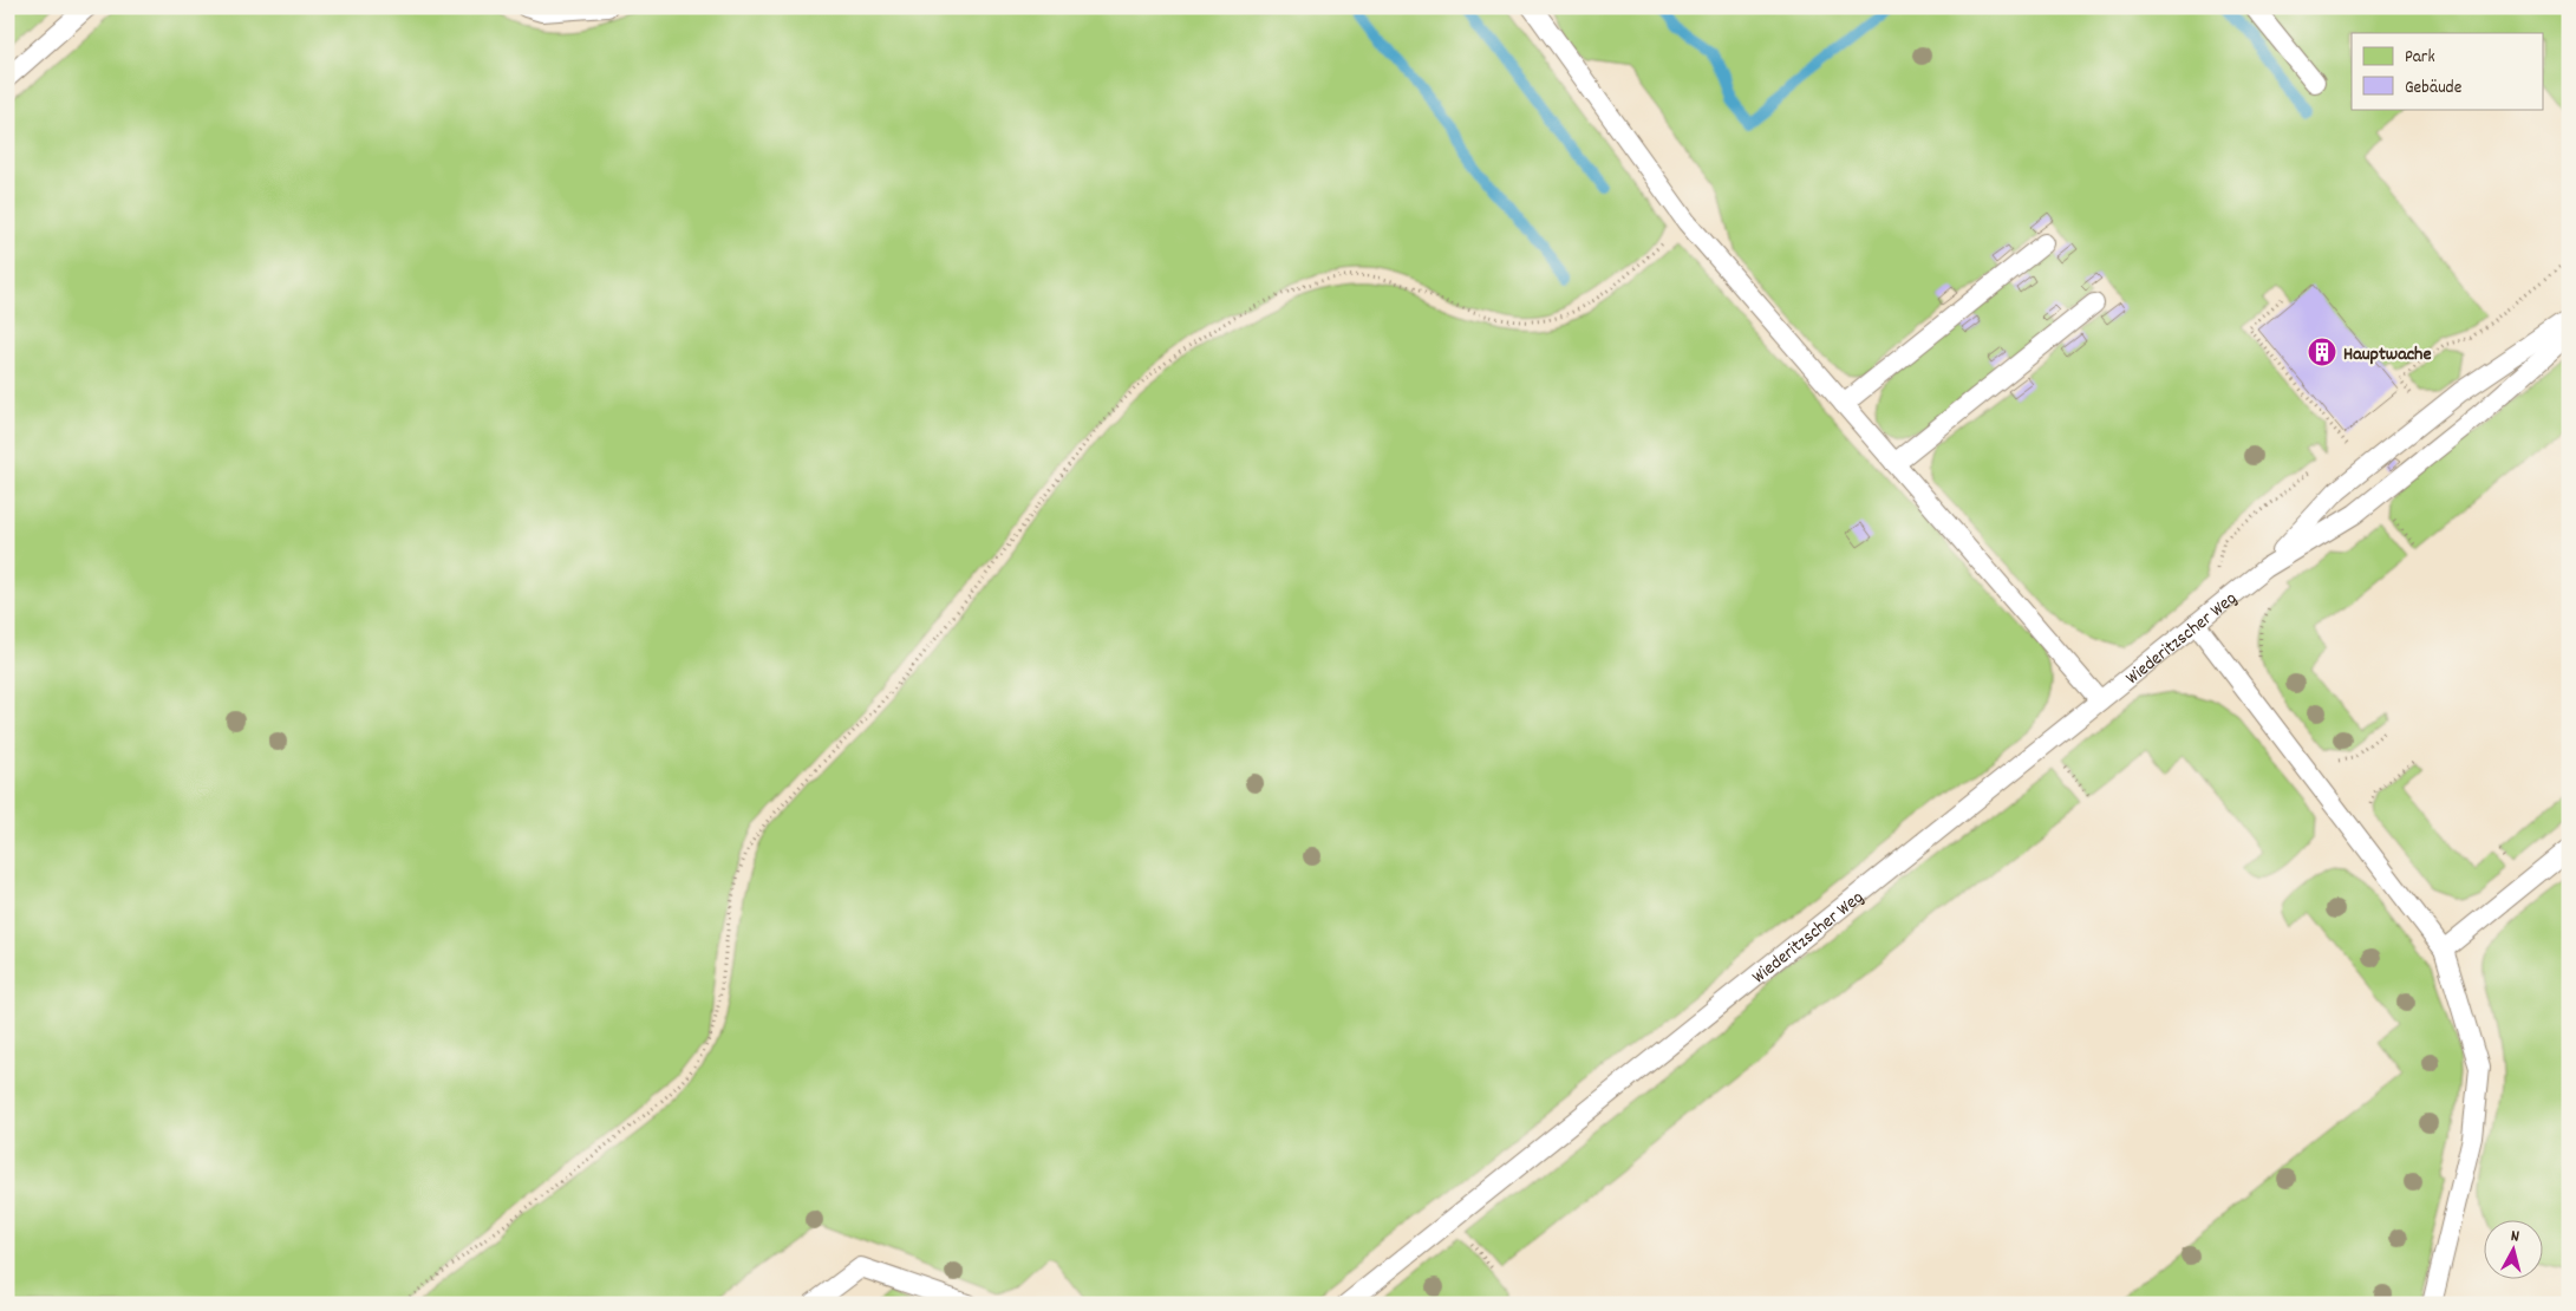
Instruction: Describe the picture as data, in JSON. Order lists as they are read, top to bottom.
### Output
{
  "streets": {
    "lane": ["Wiederitzscher Weg"]
  },
  "places": {
    "building": ["Hauptwache"]
  },
  "legend": ["Park", "Gebäude"],
  "north": "top"
}
